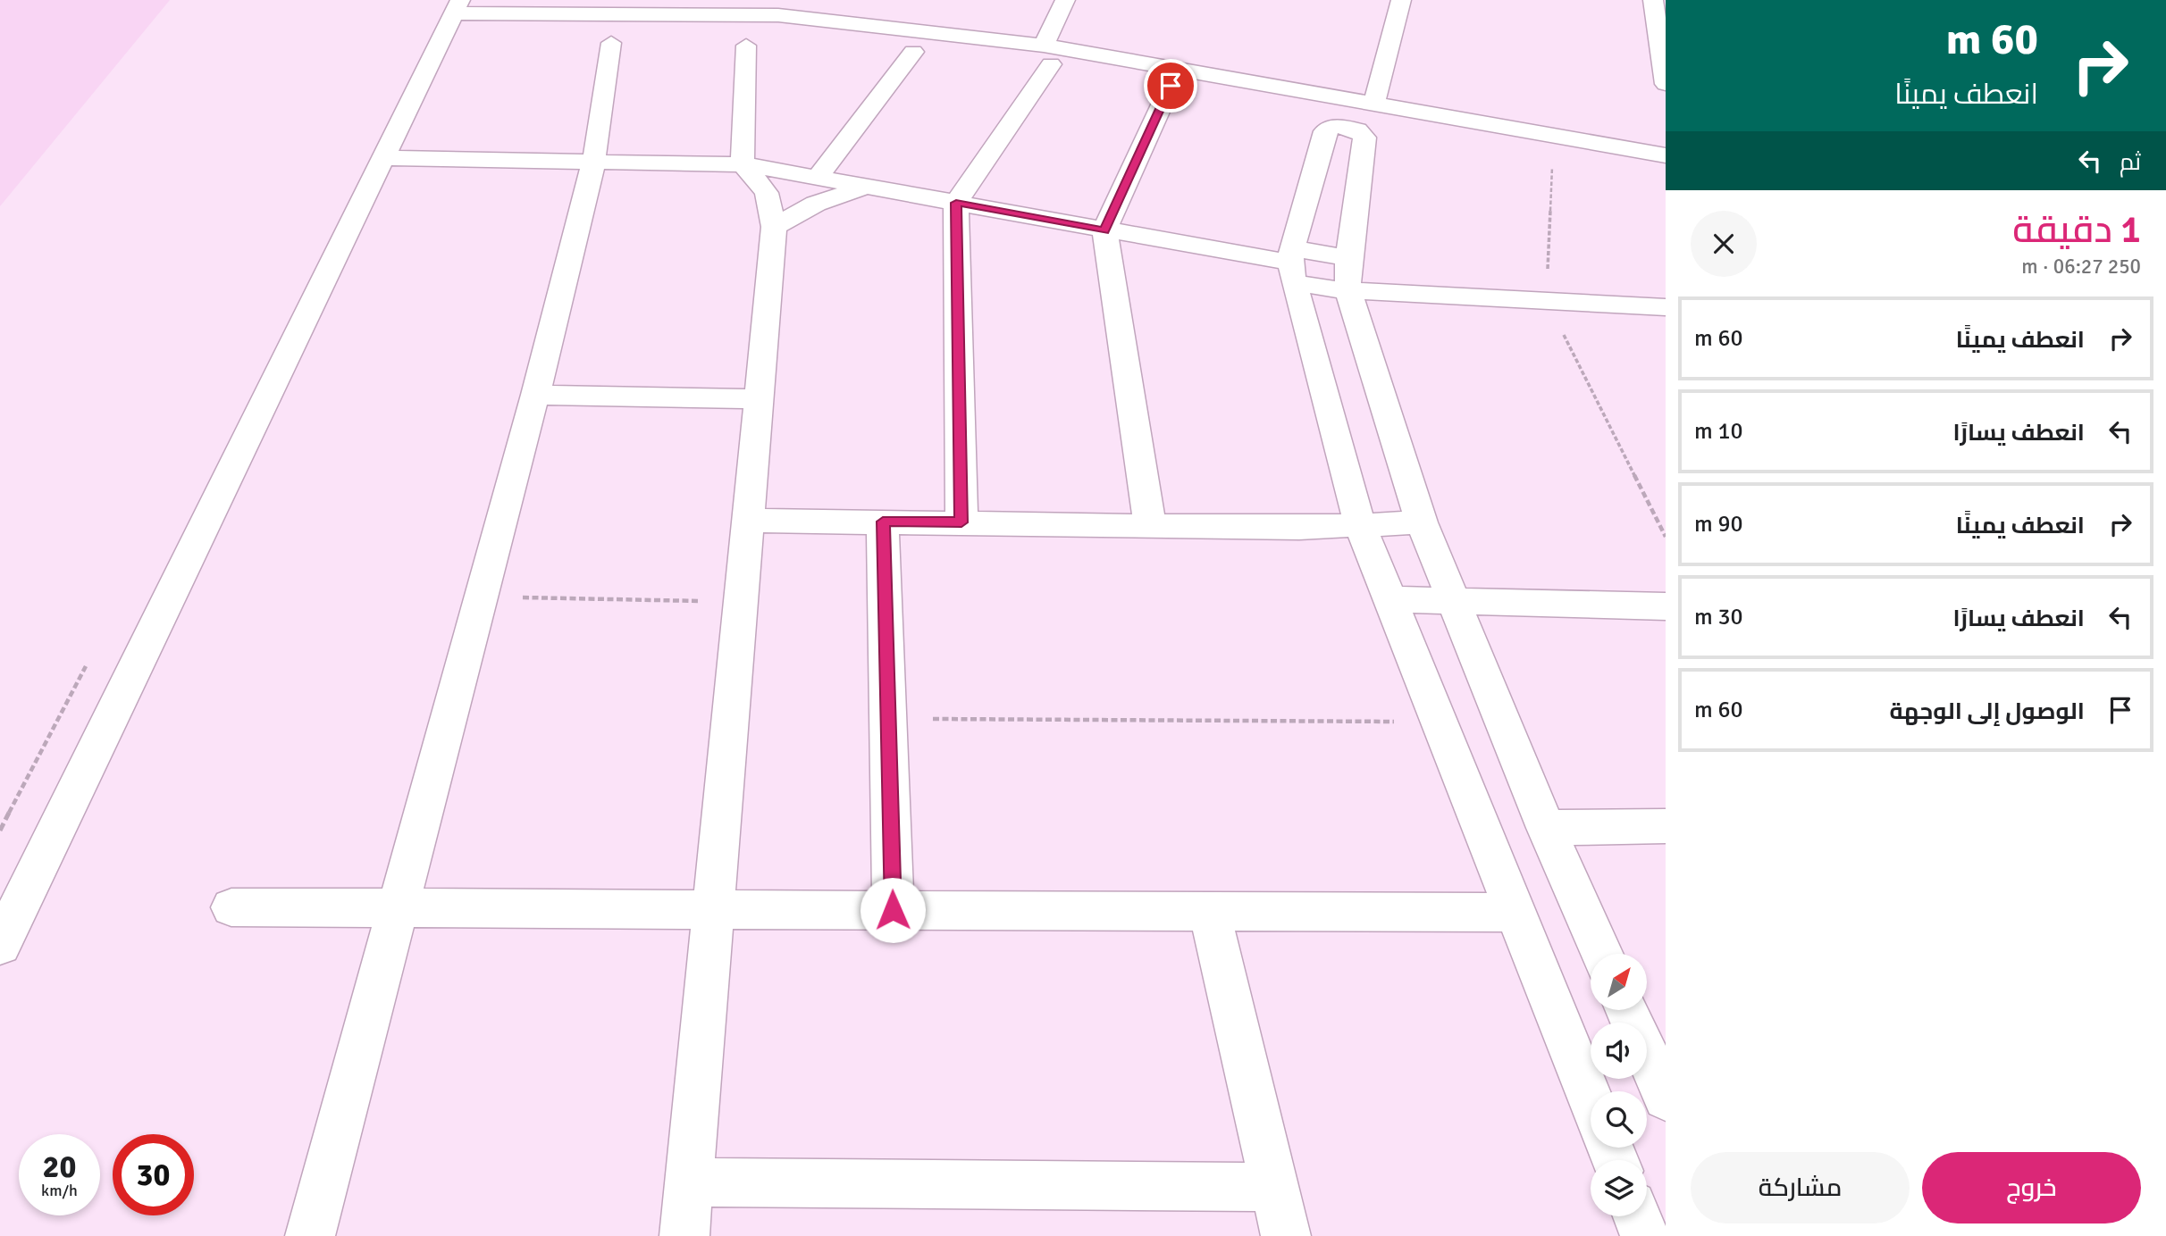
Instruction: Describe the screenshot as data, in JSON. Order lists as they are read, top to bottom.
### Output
{
  "north": "top right",
  "page": {
    "turn": ["60 m", "انعطف يمينًا"],
    "then": "ثم",
    "heading": ["1 دقيقة", "250 m · 06:27"],
    "list": [
      {
        "name": "انعطف يمينًا",
        "value": "60 m"
      },
      {
        "name": "انعطف يسارًا",
        "value": "10 m"
      },
      {
        "name": "انعطف يمينًا",
        "value": "90 m"
      },
      {
        "name": "انعطف يسارًا",
        "value": "30 m"
      },
      {
        "name": "الوصول إلى الوجهة",
        "value": "60 m"
      }
    ],
    "speed": "20 km/h",
    "limit": "30",
    "buttons": ["خروج", "مشاركة"]
  }
}
